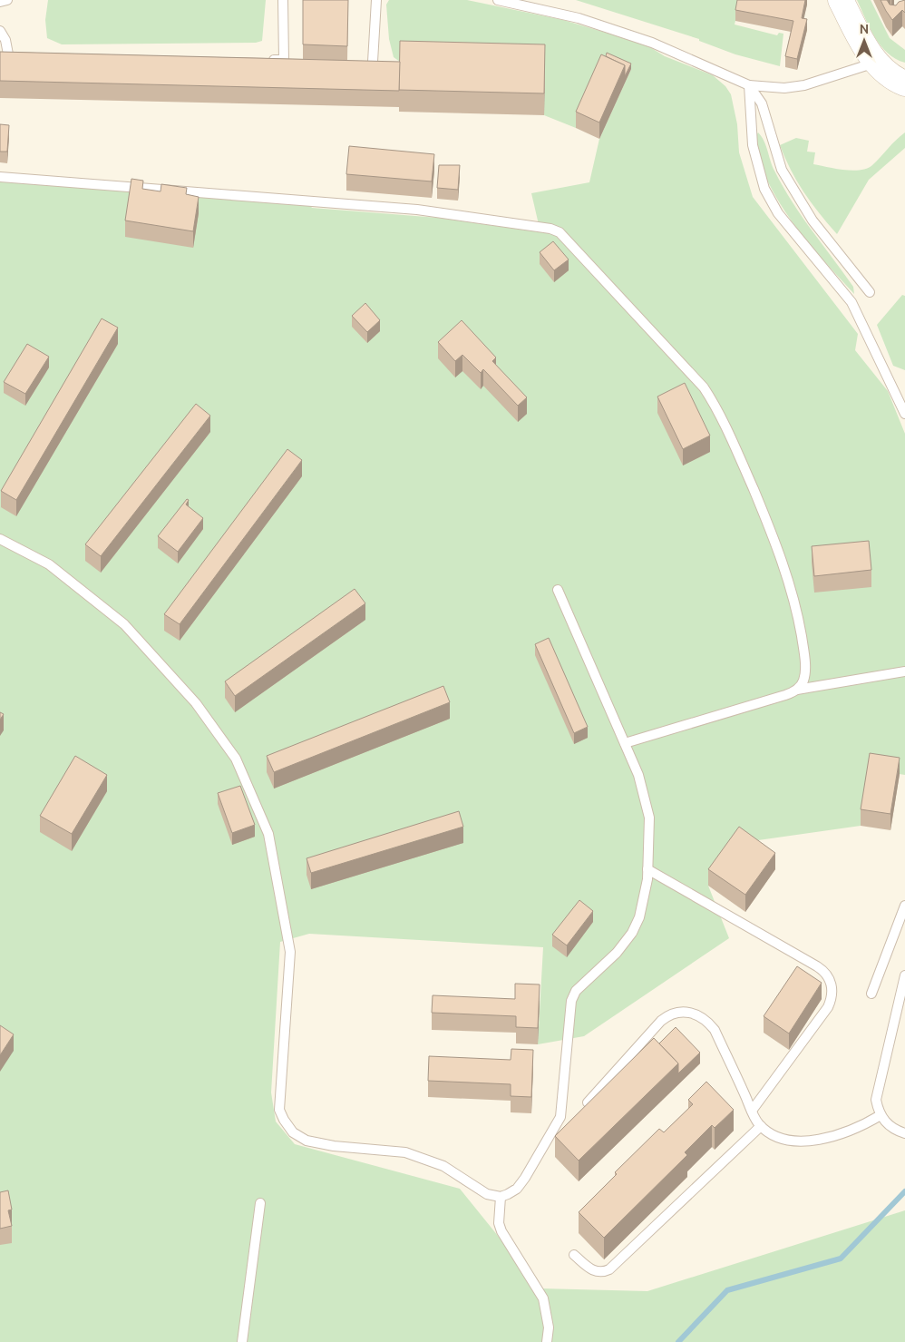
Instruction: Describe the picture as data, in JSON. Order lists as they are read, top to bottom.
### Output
{
  "north": "top"
}
